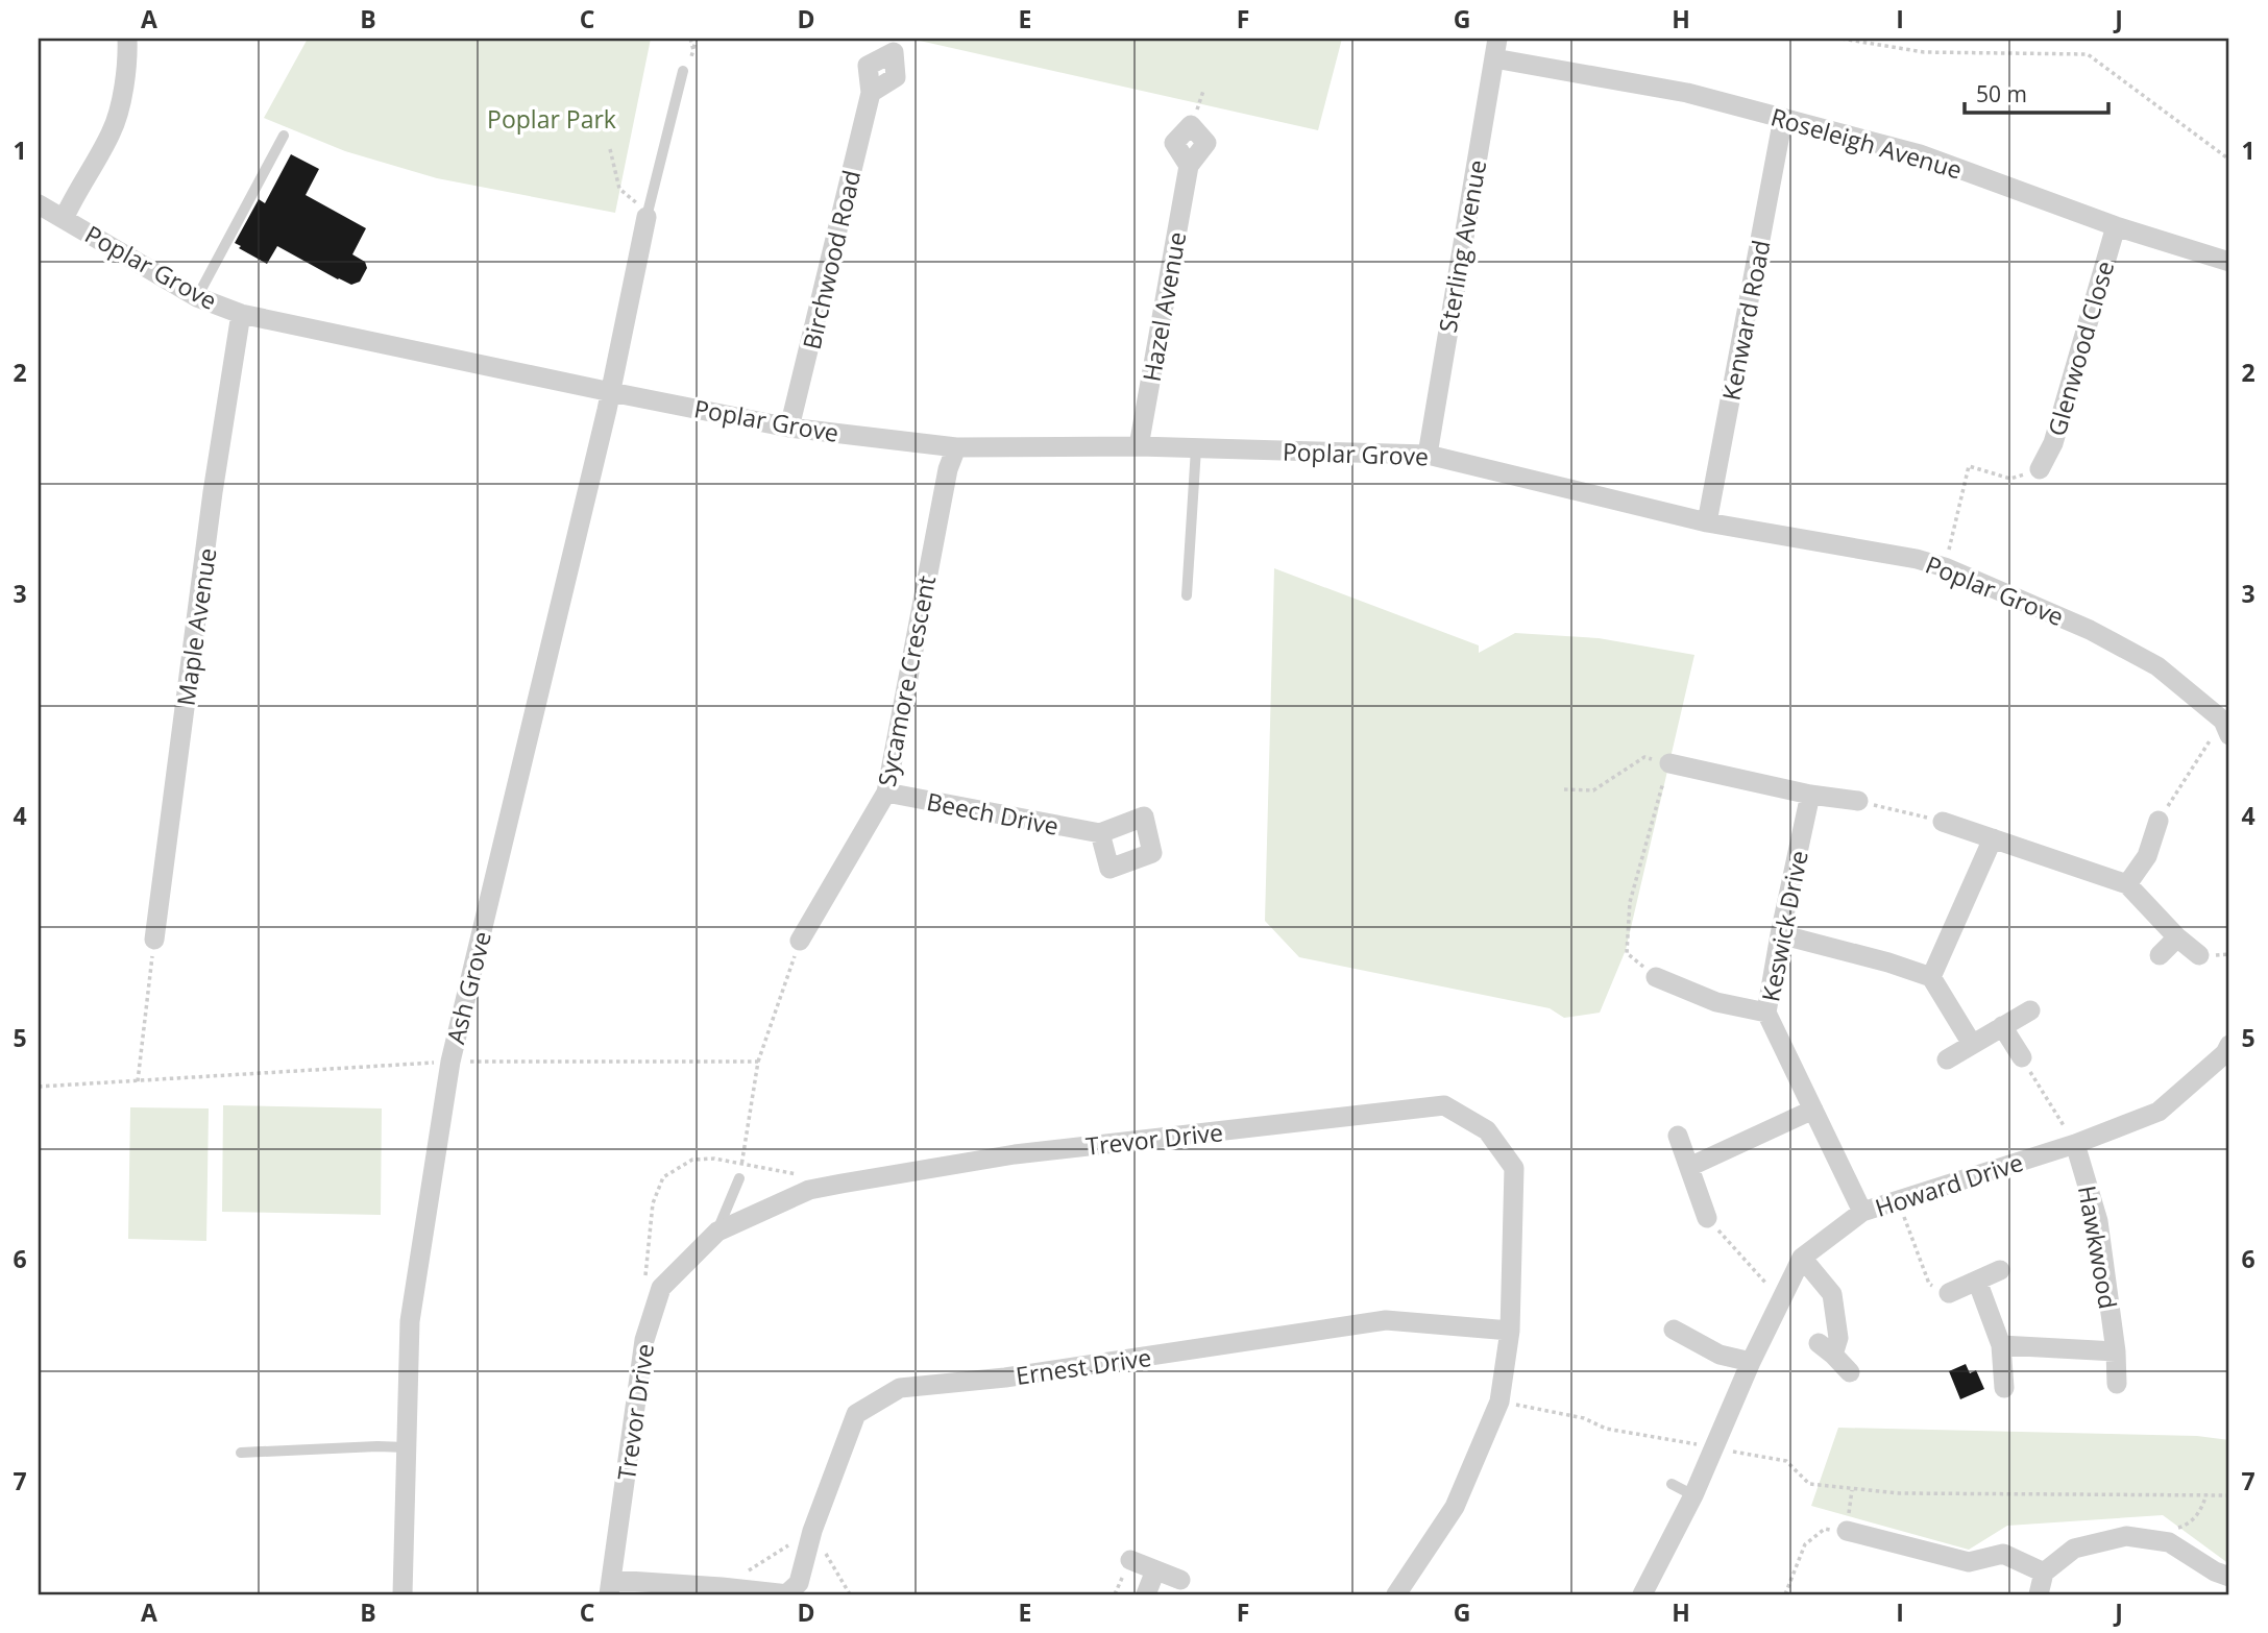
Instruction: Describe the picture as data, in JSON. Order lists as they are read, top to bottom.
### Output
{
  "streets": {
    "street": [
      "Roseleigh Avenue",
      "Sterling Avenue",
      "Birchwood Road",
      "Poplar Grove",
      "Hazel Avenue",
      "Kenward Road",
      "Glenwood Close",
      "Maple Avenue",
      "Sycamore Crescent",
      "Beech Drive",
      "Keswick Drive",
      "Ash Grove",
      "Trevor Drive",
      "Howard Drive",
      "Hawkwood",
      "Ernest Drive"
    ]
  },
  "crossings": [
    ["Roseleigh Avenue", "Sterling Avenue"],
    ["Roseleigh Avenue", "Kenward Road"],
    ["Roseleigh Avenue", "Glenwood Close"],
    ["Sterling Avenue", "Poplar Grove"],
    ["Birchwood Road", "Poplar Grove"],
    ["Poplar Grove", "Hazel Avenue"],
    ["Poplar Grove", "Kenward Road"],
    ["Poplar Grove", "Maple Avenue"],
    ["Poplar Grove", "Sycamore Crescent"],
    ["Poplar Grove", "Ash Grove"],
    ["Sycamore Crescent", "Beech Drive"],
    ["Keswick Drive", "Howard Drive"],
    ["Trevor Drive", "Ernest Drive"],
    ["Howard Drive", "Hawkwood"]
  ],
  "parks": ["Poplar Park"],
  "scale_bar": "50 m",
  "grid": {
    "columns": [
      "A",
      "B",
      "C",
      "D",
      "E",
      "F",
      "G",
      "H",
      "I",
      "J"
    ],
    "rows": [
      "1",
      "2",
      "3",
      "4",
      "5",
      "6",
      "7"
    ]
  }
}
